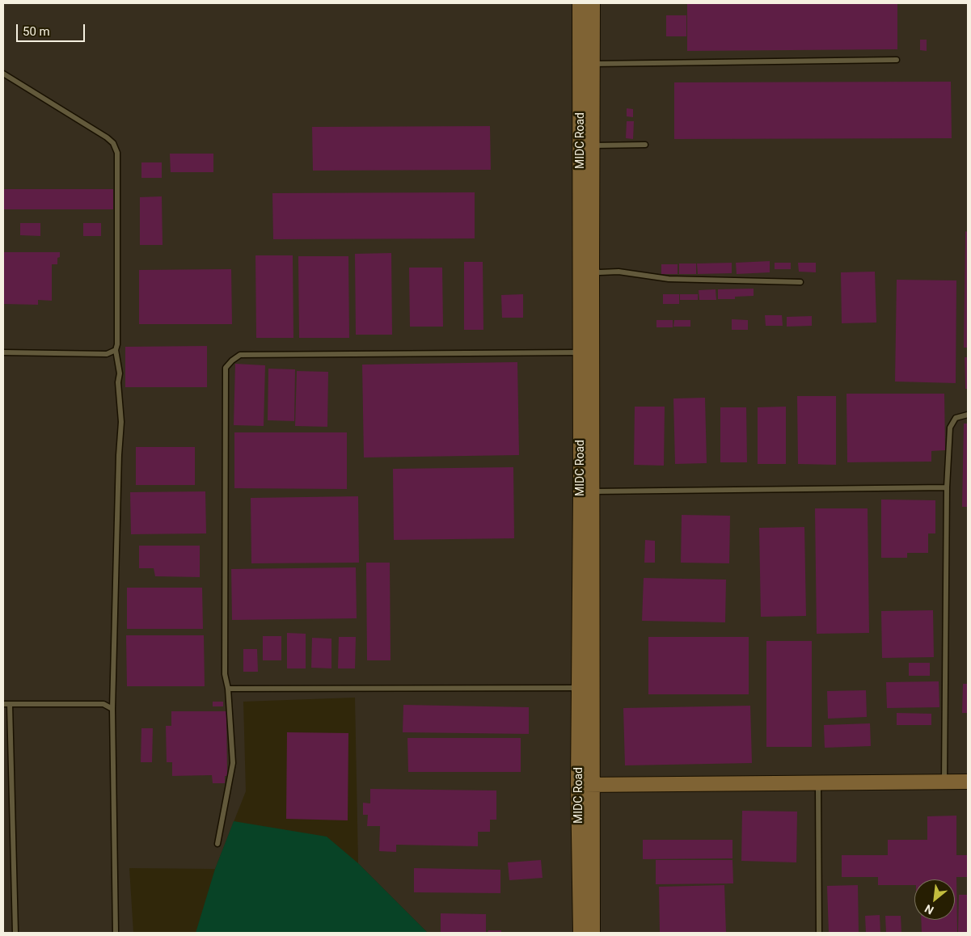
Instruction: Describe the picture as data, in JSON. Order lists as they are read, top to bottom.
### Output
{
  "streets": {
    "street": ["MIDC Road"]
  },
  "scale_bar": "50 m",
  "north": "bottom left"
}
